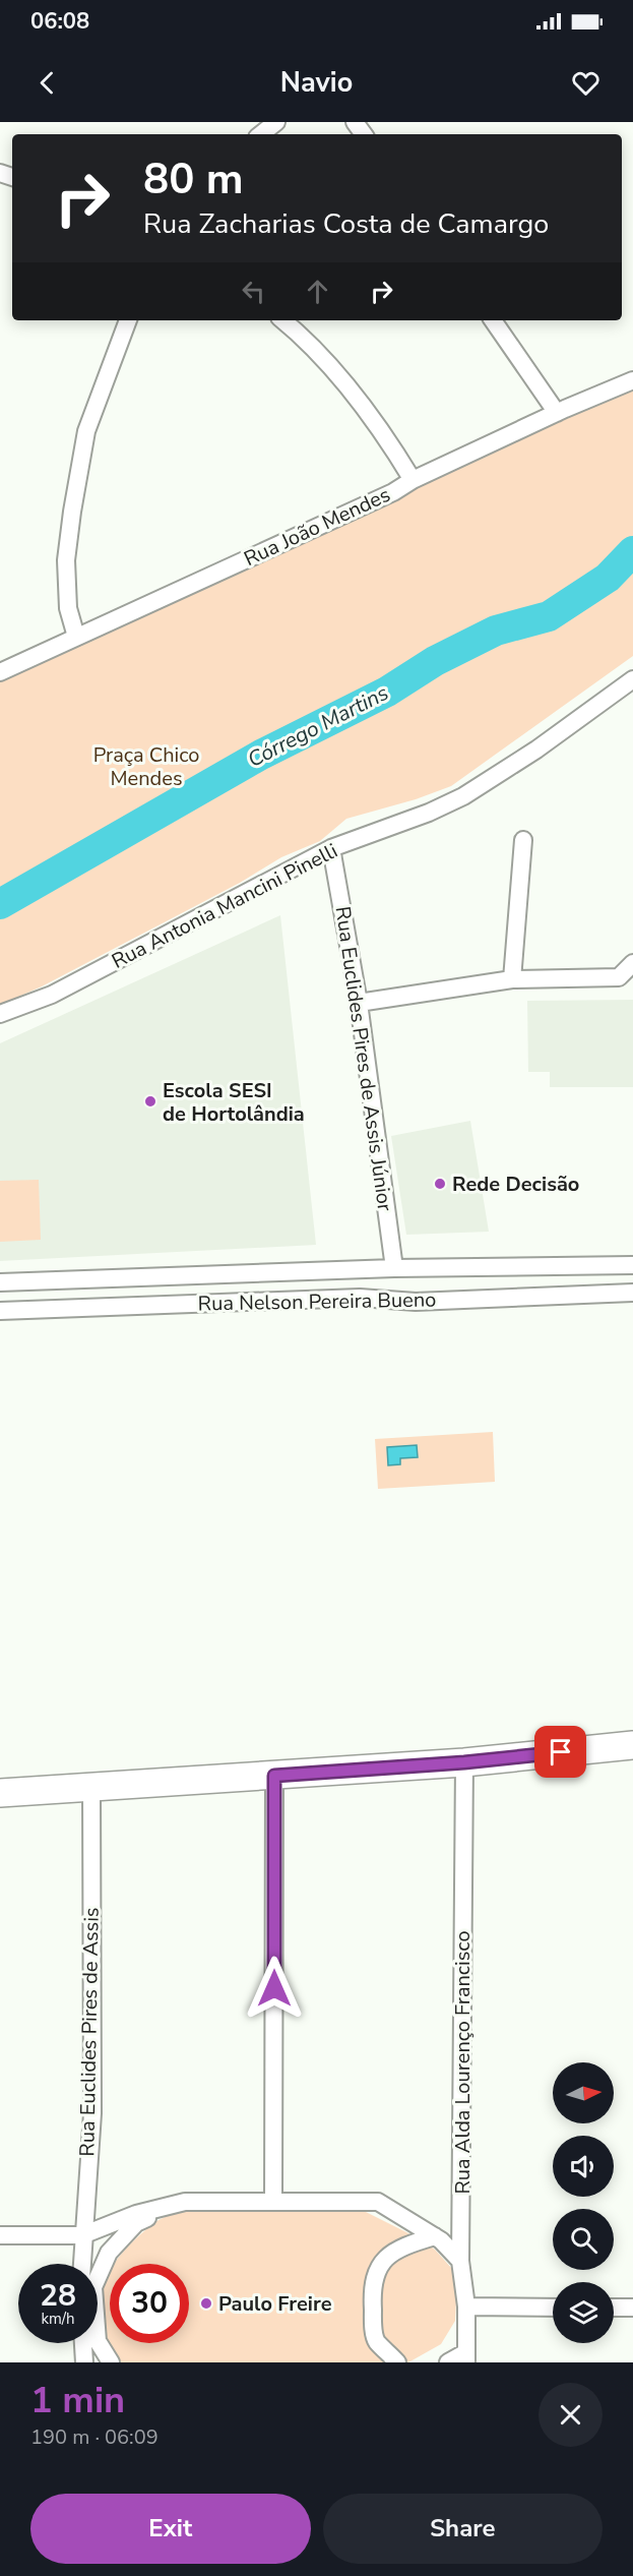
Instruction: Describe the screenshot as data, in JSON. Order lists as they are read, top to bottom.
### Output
{
  "streets": {
    "street": [
      "Rua João Mendes",
      "Rua Antonia Mancini Pinelli",
      "Rua Euclides Pires de Assis Júnior",
      "Rua Nelson Pereira Bueno",
      "Rua Euclides Pires de Assis",
      "Rua Alda Lourenço Francisco"
    ]
  },
  "crossings": [
    ["Rua Antonia Mancini Pinelli", "Rua Euclides Pires de Assis Júnior"],
    ["Rua Euclides Pires de Assis Júnior", "Rua Nelson Pereira Bueno"]
  ],
  "water": ["Córrego Martins"],
  "parks": ["Praça Chico Mendes"],
  "places": ["Escola SESI de Hortolândia", "Rede Decisão", "Paulo Freire"],
  "north": "right",
  "page": {
    "status": "06:08",
    "header": "Navio",
    "turn": ["80 m", "Rua Zacharias Costa de Camargo"],
    "speed": "28 km/h",
    "limit": "30",
    "heading": ["1 min", "190 m · 06:09"],
    "buttons": ["Exit", "Share"]
  }
}
